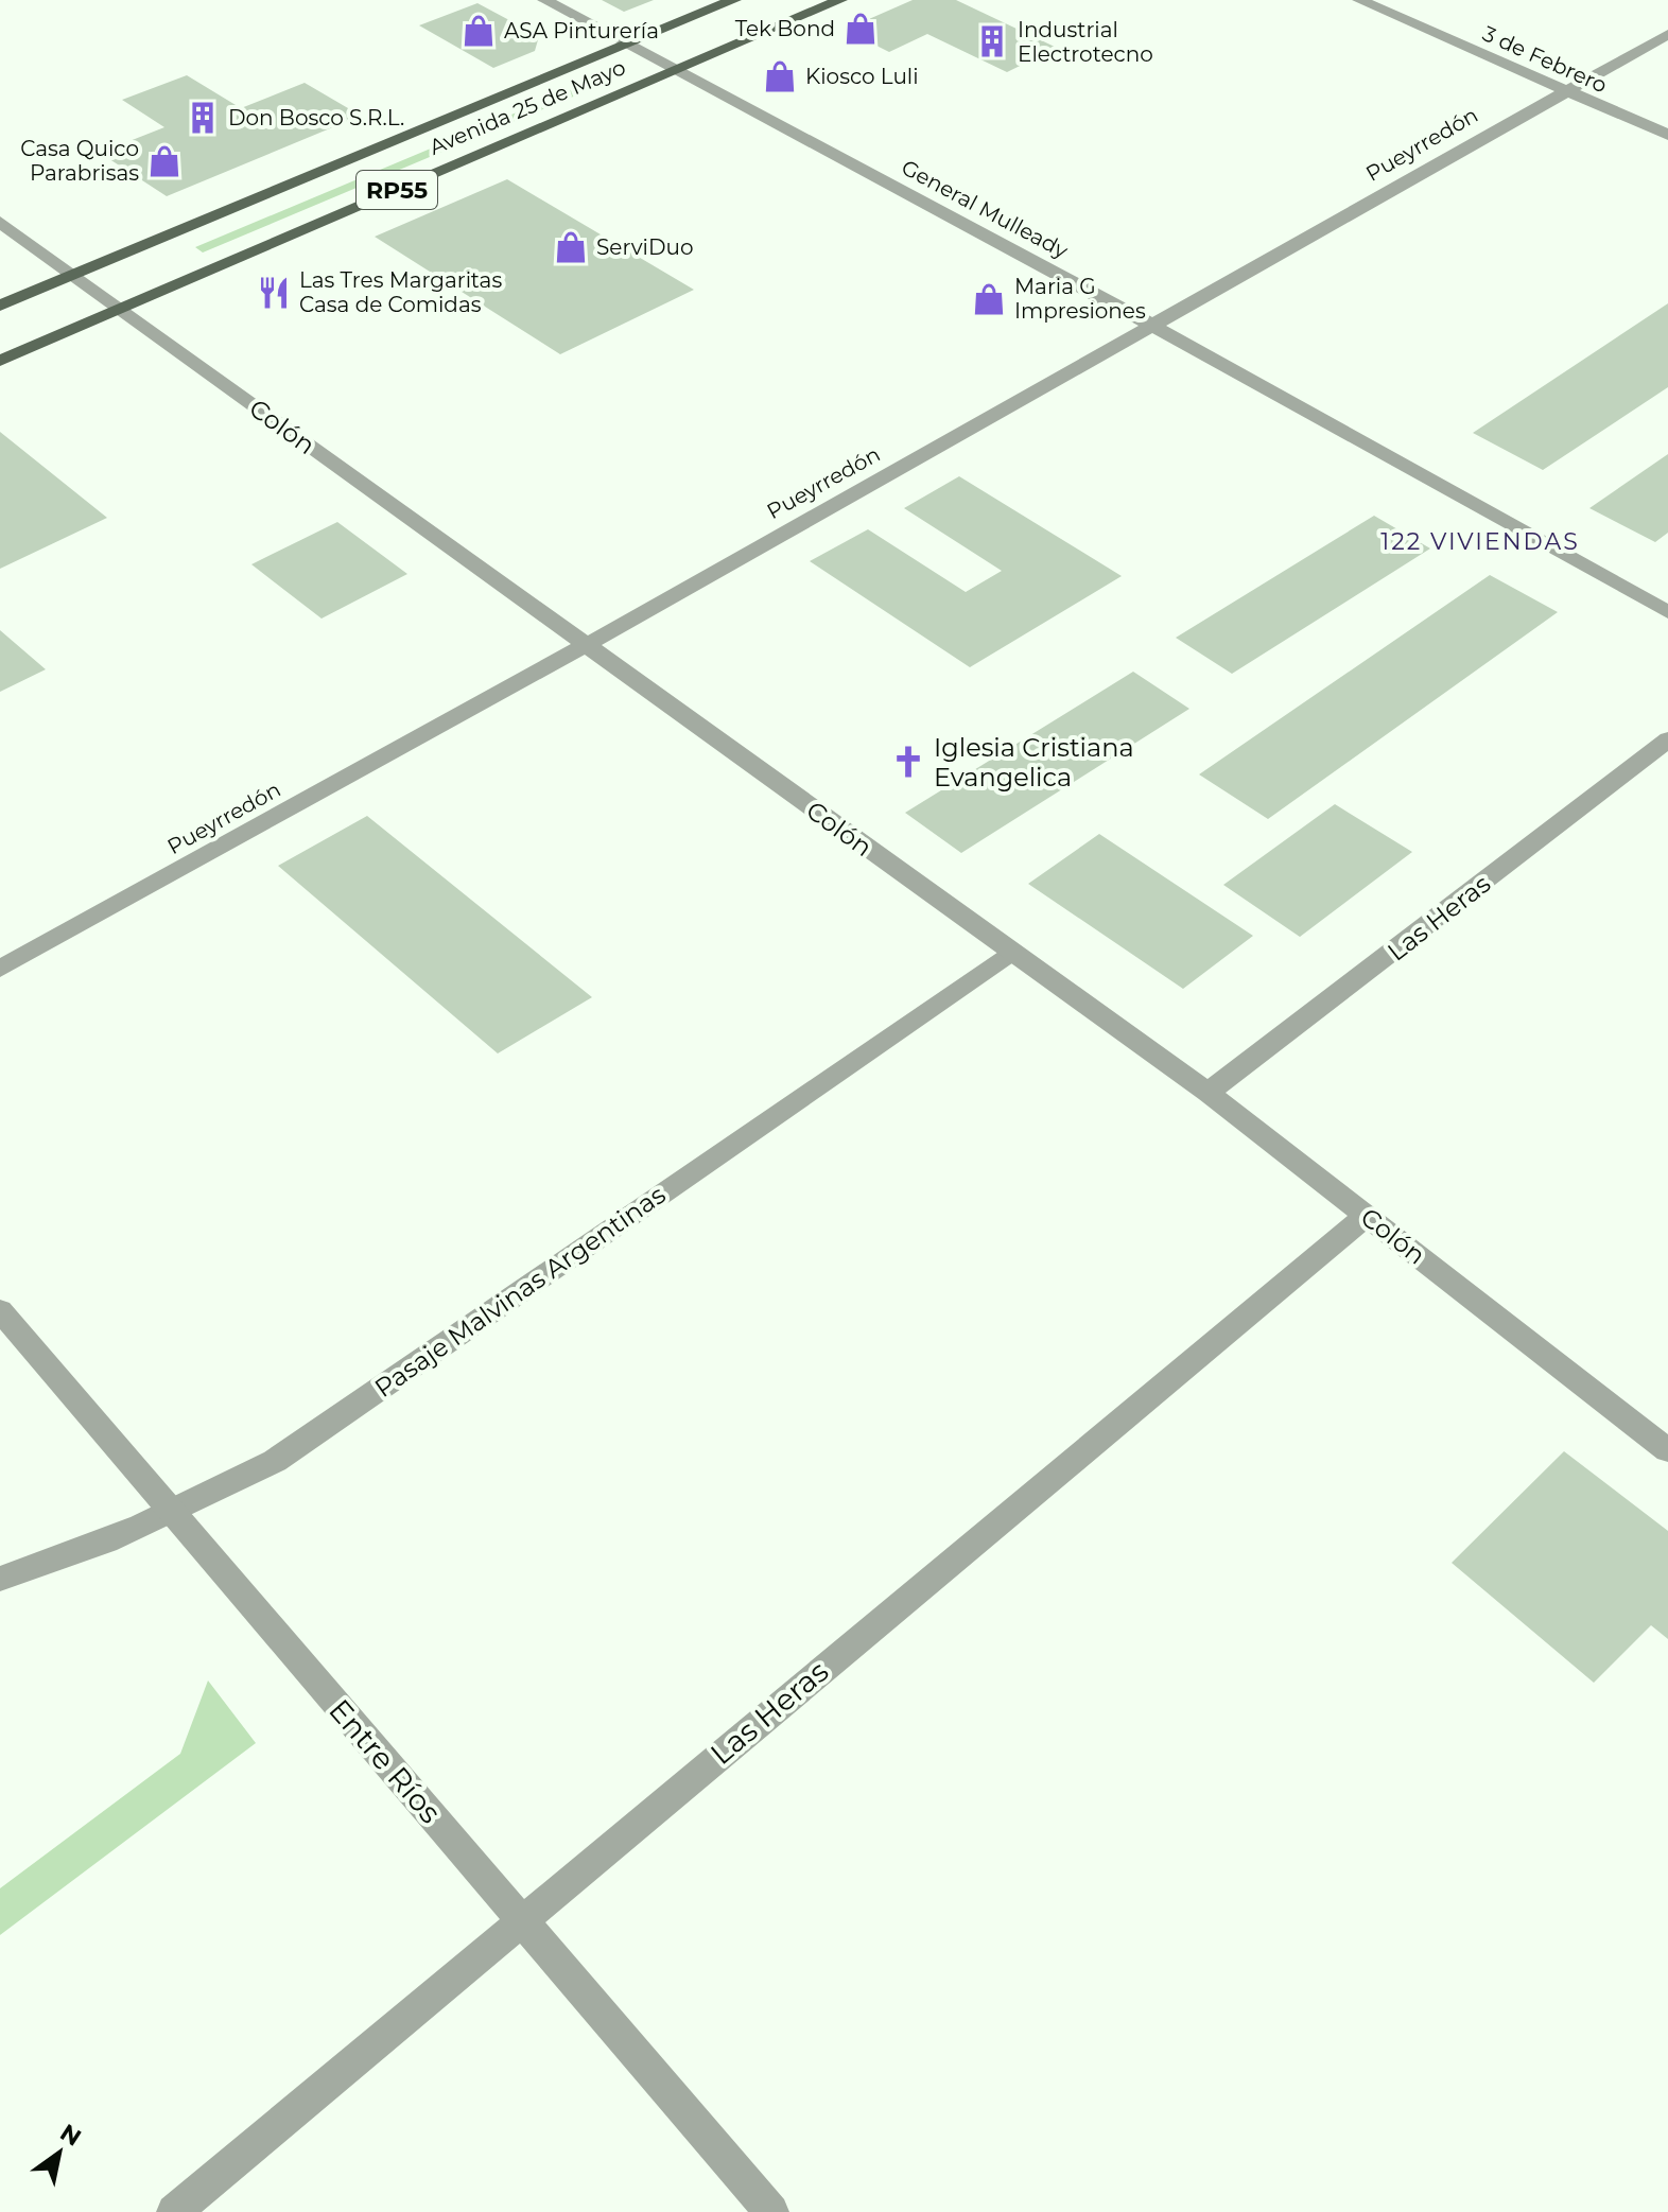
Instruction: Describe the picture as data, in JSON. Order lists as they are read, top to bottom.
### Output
{
  "streets": {
    "main road": ["Avenida 25 de Mayo", "RP55"],
    "street": [
      "3 de Febrero",
      "Pueyrredón",
      "General Mulleady",
      "Colón",
      "Las Heras",
      "Pasaje Malvinas Argentinas",
      "Entre Ríos"
    ]
  },
  "crossings": [
    ["3 de Febrero", "Pueyrredón"],
    ["Avenida 25 de Mayo", "General Mulleady"],
    ["Avenida 25 de Mayo", "Colón"],
    ["Pueyrredón", "General Mulleady"],
    ["Pueyrredón", "Colón"],
    ["Colón", "Las Heras"],
    ["Colón", "Pasaje Malvinas Argentinas"],
    ["Las Heras", "Entre Ríos"],
    ["Pasaje Malvinas Argentinas", "Entre Ríos"]
  ],
  "districts": ["122 VIVIENDAS"],
  "places": {
    "shop": [
      "Tek Bond",
      "ASA Pinturería",
      "Kiosco Luli",
      "Casa Quico Parabrisas",
      "ServiDuo",
      "Maria G Impresiones"
    ],
    "building": ["Industrial Electrotecno", "Don Bosco S.R.L."],
    "restaurant": ["Las Tres Margaritas Casa de Comidas"],
    "church": ["Iglesia Cristiana Evangelica"]
  },
  "north": "top right"
}
